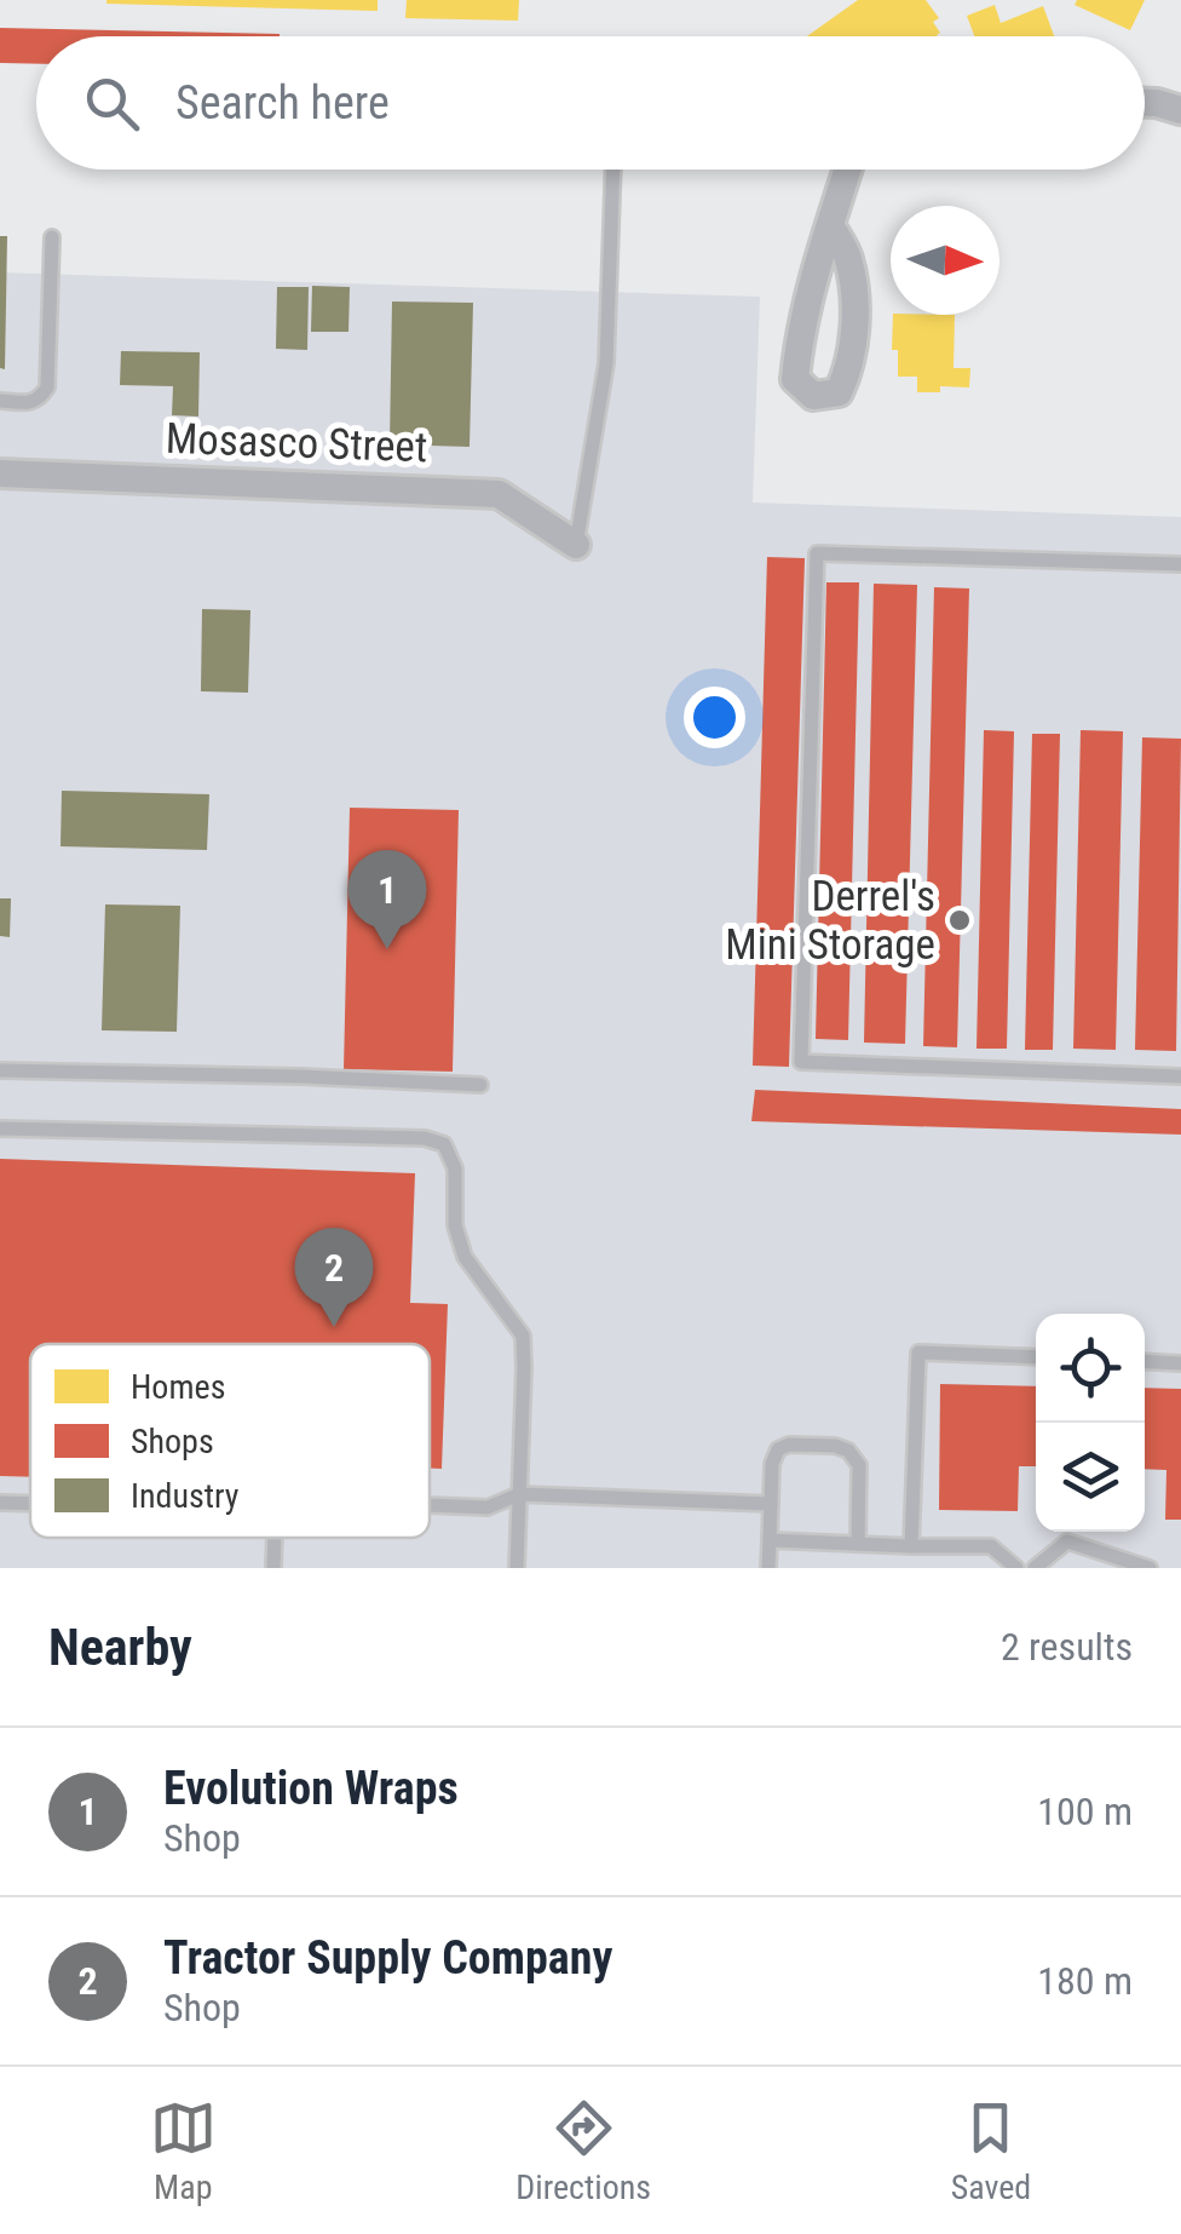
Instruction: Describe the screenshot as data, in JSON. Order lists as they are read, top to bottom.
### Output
{
  "streets": {
    "street": ["Mosasco Street"]
  },
  "places": ["Derrel's Mini Storage"],
  "legend": ["Homes", "Shops", "Industry"],
  "north": "right",
  "page": {
    "search": "Search here",
    "pins": ["1", "2"],
    "heading": ["Nearby", "2 results"],
    "list": [
      {
        "mark": "1",
        "name": "Evolution Wraps",
        "note": "Shop",
        "value": "100 m"
      },
      {
        "mark": "2",
        "name": "Tractor Supply Company",
        "note": "Shop",
        "value": "180 m"
      }
    ],
    "nav": ["Map", "Directions", "Saved"]
  }
}
